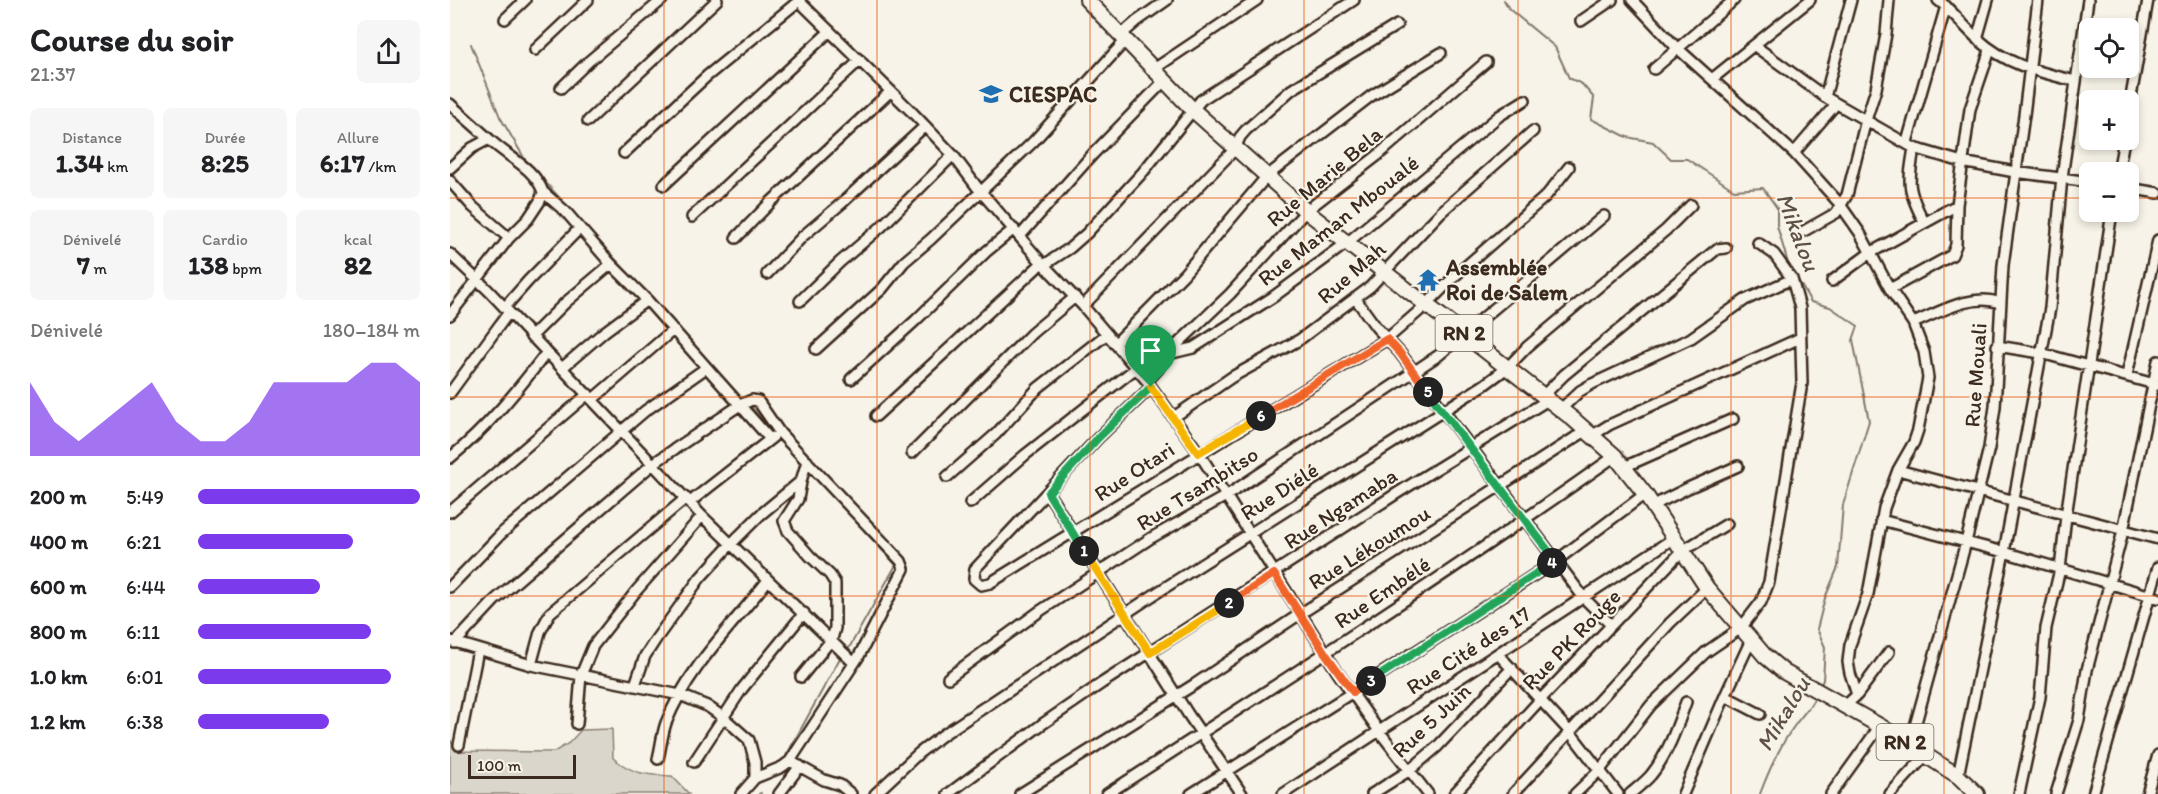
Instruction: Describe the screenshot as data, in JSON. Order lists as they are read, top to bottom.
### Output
{
  "streets": {
    "highway": ["RN 2"],
    "street": [
      "Rue Marie Bela",
      "Rue Maman Mboualé",
      "Rue Mah",
      "Rue Mouali",
      "Rue Otari",
      "Rue Tsambitso",
      "Rue Diélé",
      "Rue Ngamaba",
      "Rue Lékoumou",
      "Rue Embélé",
      "Rue PK Rouge",
      "Rue Cité des 17",
      "Rue 5 Juin"
    ]
  },
  "crossings": [
    ["Rue Marie Bela", "Rue Maman Mboualé"],
    ["Rue Marie Bela", "RN 2"],
    ["Rue Marie Bela", "Rue Otari"],
    ["Rue Maman Mboualé", "RN 2"],
    ["Rue Mah", "RN 2"],
    ["RN 2", "Rue Mouali"],
    ["RN 2", "Rue Otari"],
    ["RN 2", "Rue Tsambitso"],
    ["RN 2", "Rue Diélé"],
    ["RN 2", "Rue Ngamaba"],
    ["RN 2", "Rue Lékoumou"],
    ["RN 2", "Rue Embélé"],
    ["RN 2", "Rue PK Rouge"],
    ["RN 2", "Rue Cité des 17"]
  ],
  "water": ["Mikalou"],
  "places": {
    "school or university": ["CIESPAC"],
    "temple": ["Assemblée Roi de Salem"]
  },
  "scale_bar": "100 m",
  "page": {
    "heading": ["Course du soir", "21:37"],
    "map_buttons": ["+", "−"],
    "stats": [
      ["Distance", "1.34 km"],
      ["Durée", "8:25"],
      ["Allure", "6:17 /km"],
      ["Dénivelé", "7 m"],
      ["Cardio", "138 bpm"],
      ["kcal", "82"]
    ],
    "chart": ["Dénivelé", "180–184 m"],
    "pins": [
      "5",
      "6",
      "1",
      "4",
      "2",
      "3"
    ],
    "list": [
      {
        "name": "200 m",
        "note": "5:49"
      },
      {
        "name": "400 m",
        "note": "6:21"
      },
      {
        "name": "600 m",
        "note": "6:44"
      },
      {
        "name": "800 m",
        "note": "6:11"
      },
      {
        "name": "1.0 km",
        "note": "6:01"
      },
      {
        "name": "1.2 km",
        "note": "6:38"
      }
    ],
    "scale": "100 m"
  }
}
